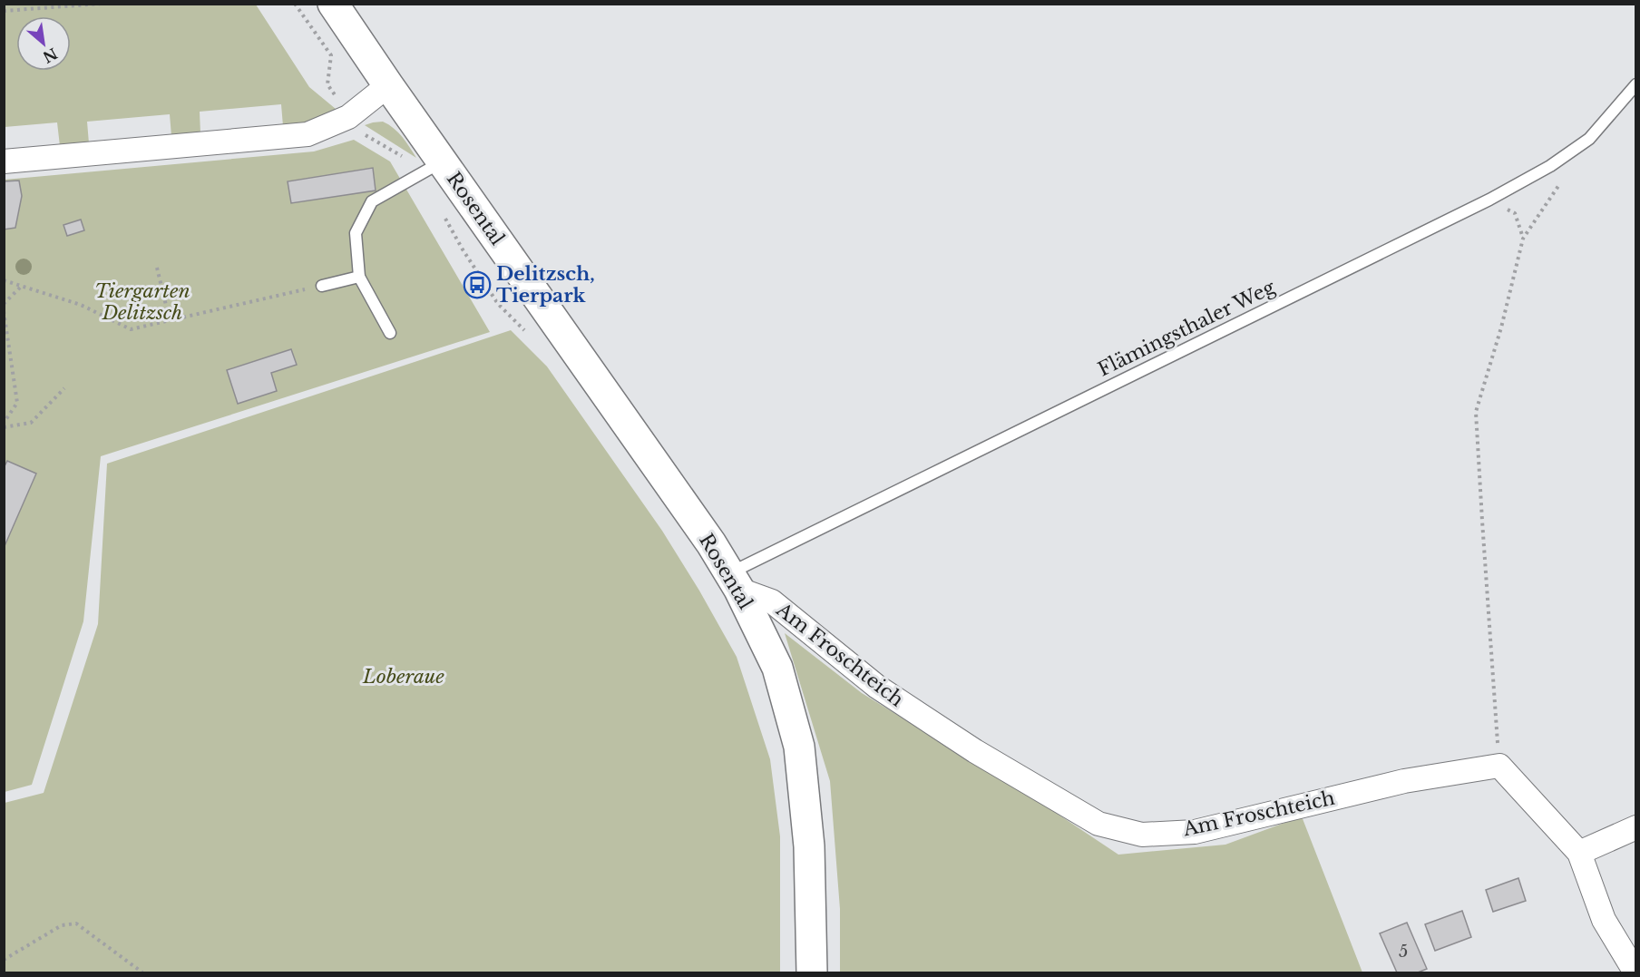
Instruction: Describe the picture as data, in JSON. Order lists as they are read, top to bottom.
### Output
{
  "streets": {
    "main road": ["Rosental"],
    "street": ["Am Froschteich"],
    "lane": ["Flämingsthaler Weg"]
  },
  "crossings": [
    ["Rosental", "Flämingsthaler Weg"],
    ["Rosental", "Am Froschteich"],
    ["Flämingsthaler Weg", "Am Froschteich"]
  ],
  "parks": ["Tiergarten Delitzsch", "Loberaue"],
  "places": {
    "bus stop": ["Delitzsch, Tierpark"]
  },
  "house_numbers": ["5"],
  "north": "bottom right"
}
